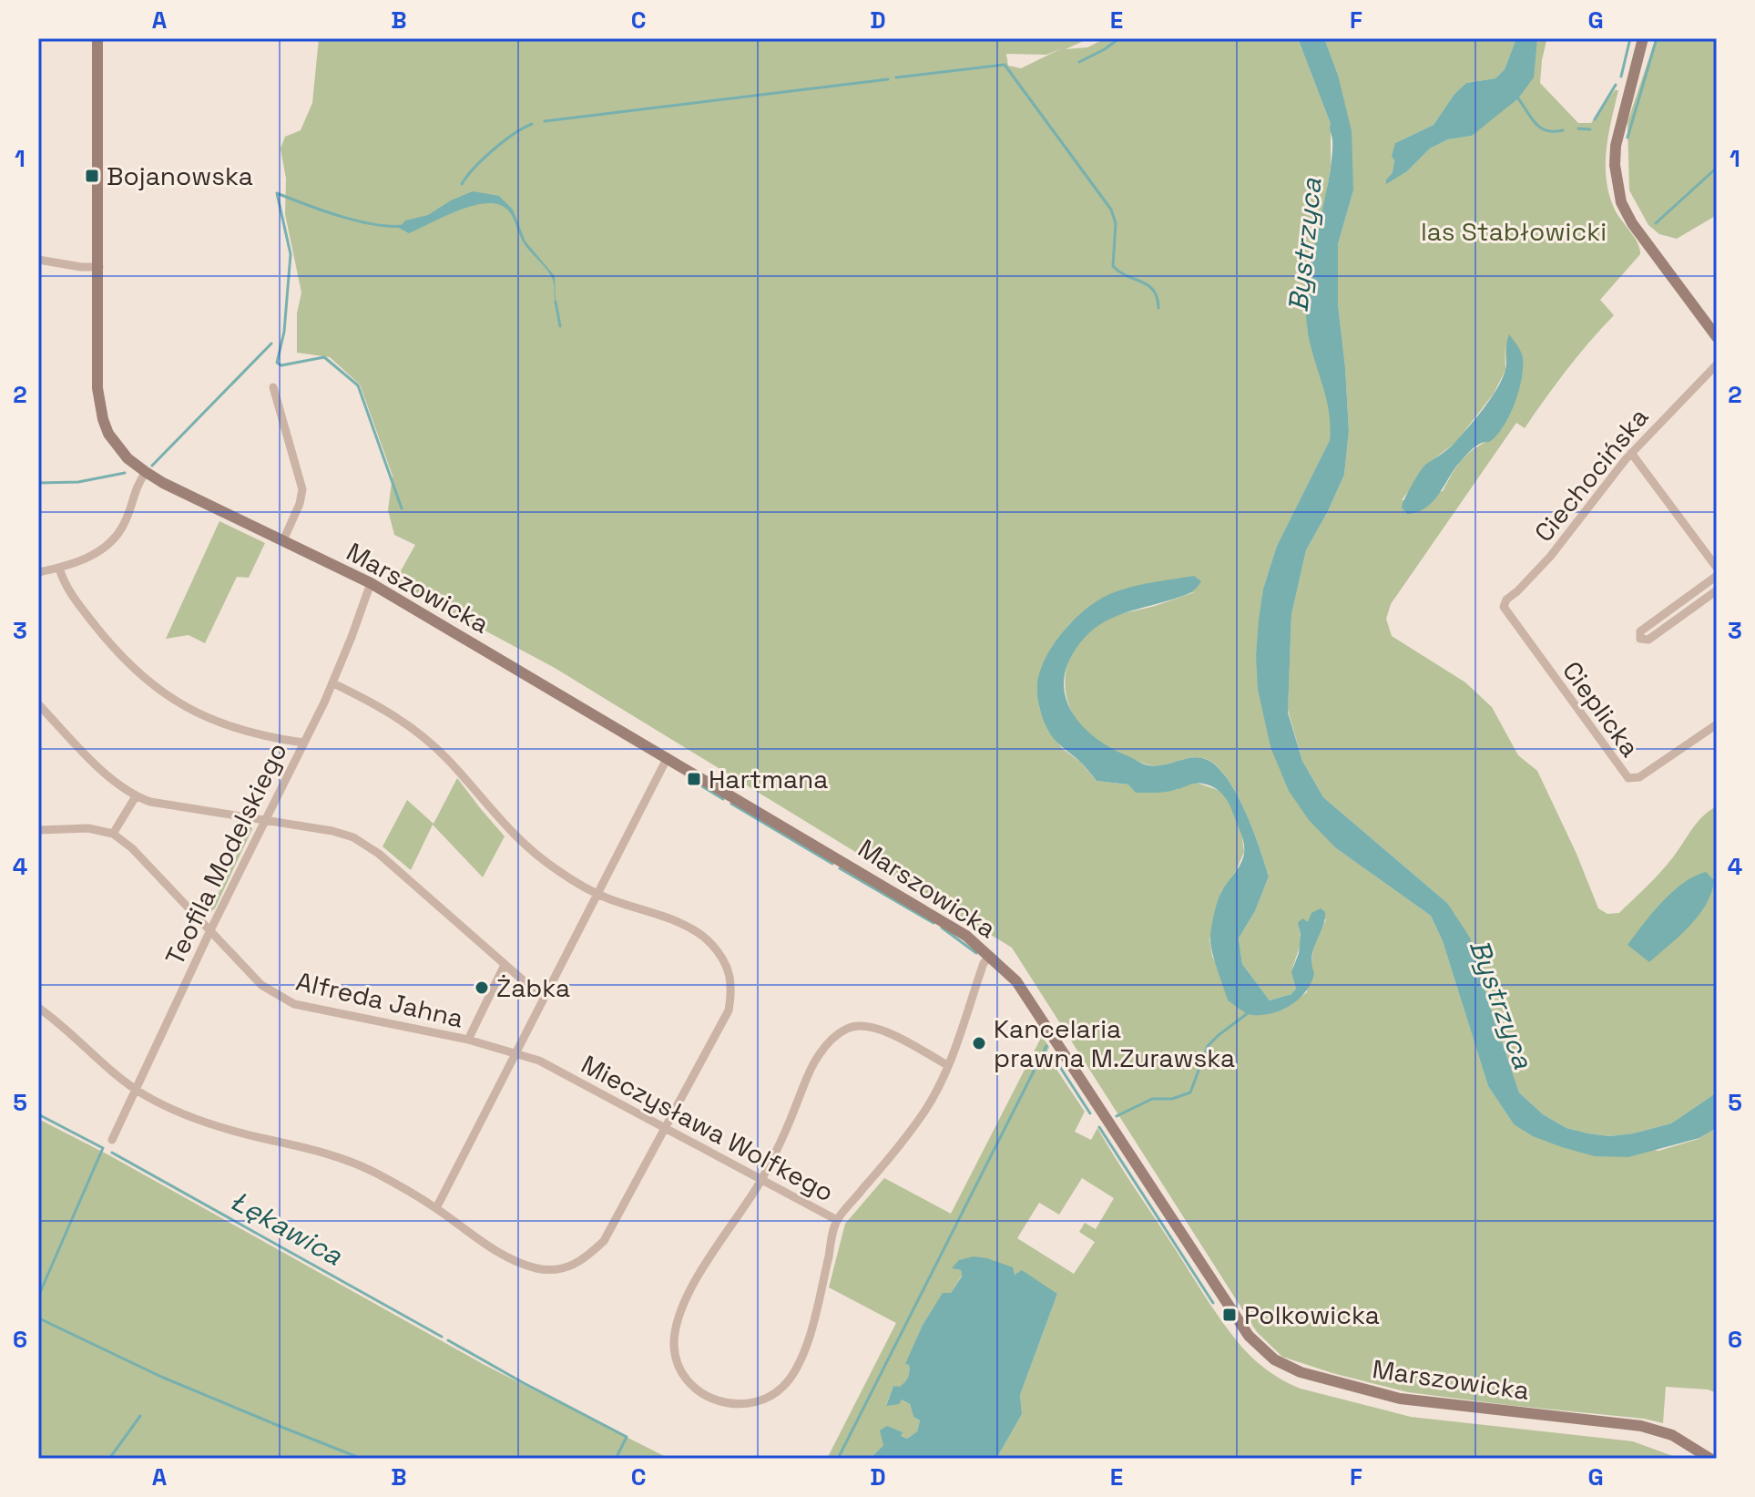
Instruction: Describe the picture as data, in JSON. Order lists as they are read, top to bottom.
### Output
{
  "streets": {
    "street": [
      "Ciechocińska",
      "Marszowicka",
      "Cieplicka",
      "Teofila Modelskiego",
      "Alfreda Jahna",
      "Mieczysława Wolfkego"
    ]
  },
  "crossings": [
    ["Ciechocińska", "Cieplicka"],
    ["Marszowicka", "Teofila Modelskiego"],
    ["Marszowicka", "Mieczysława Wolfkego"],
    ["Teofila Modelskiego", "Alfreda Jahna"],
    ["Alfreda Jahna", "Mieczysława Wolfkego"]
  ],
  "water": ["Bystrzyca", "Łękawica"],
  "parks": ["las Stabłowicki"],
  "places": {
    "transit": ["Bojanowska", "Hartmana", "Polkowicka"],
    "other": ["Żabka", "Kancelaria prawna M.Zurawska"]
  },
  "grid": {
    "columns": [
      "A",
      "B",
      "C",
      "D",
      "E",
      "F",
      "G"
    ],
    "rows": [
      "1",
      "2",
      "3",
      "4",
      "5",
      "6"
    ]
  }
}
